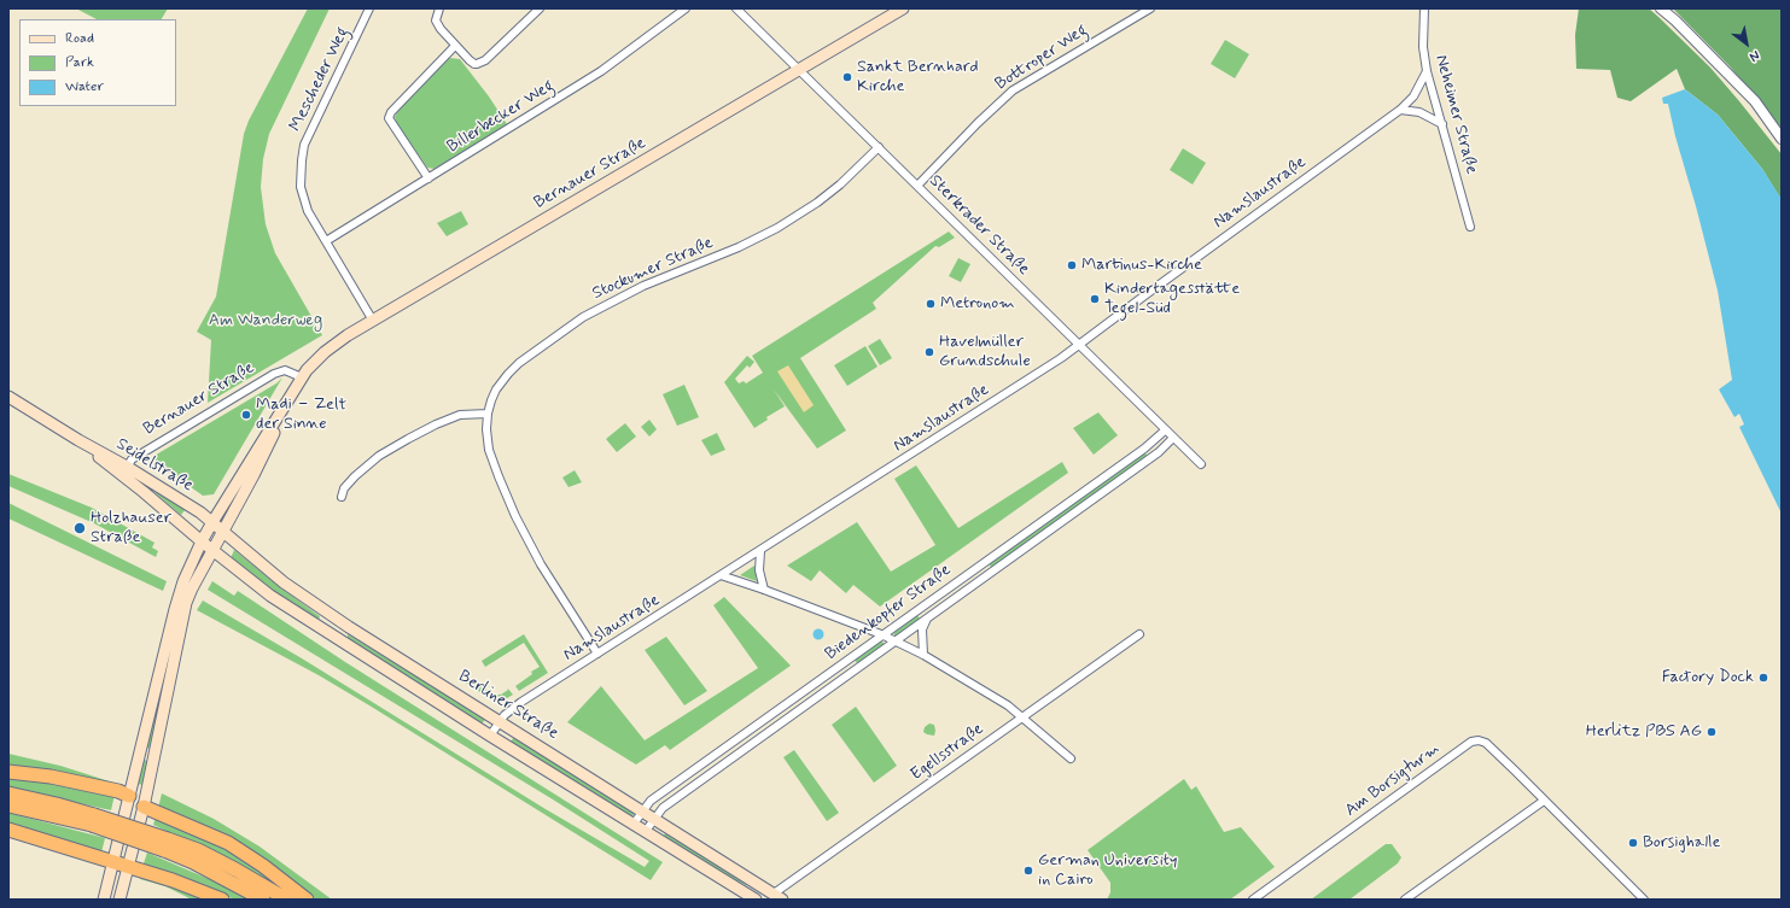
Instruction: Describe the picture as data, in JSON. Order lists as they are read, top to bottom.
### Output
{
  "streets": {
    "main road": ["Bernauer Straße", "Seidelstraße", "Berliner Straße"],
    "street": [
      "Bottroper Weg",
      "Mescheder Weg",
      "Neheimer Straße",
      "Billerbecker Weg",
      "Namslaustraße",
      "Sterkrader Straße",
      "Stockumer Straße",
      "Biedenkopfer Straße",
      "Egellsstraße",
      "Am Borsigturm"
    ]
  },
  "crossings": [
    ["Bottroper Weg", "Sterkrader Straße"],
    ["Mescheder Weg", "Billerbecker Weg"],
    ["Mescheder Weg", "Bernauer Straße"],
    ["Neheimer Straße", "Namslaustraße"],
    ["Bernauer Straße", "Sterkrader Straße"],
    ["Bernauer Straße", "Seidelstraße"],
    ["Bernauer Straße", "Berliner Straße"],
    ["Namslaustraße", "Sterkrader Straße"],
    ["Namslaustraße", "Stockumer Straße"],
    ["Namslaustraße", "Berliner Straße"],
    ["Sterkrader Straße", "Stockumer Straße"],
    ["Sterkrader Straße", "Biedenkopfer Straße"],
    ["Seidelstraße", "Berliner Straße"],
    ["Biedenkopfer Straße", "Berliner Straße"],
    ["Berliner Straße", "Egellsstraße"]
  ],
  "parks": ["Am Wanderweg"],
  "places": [
    "Sankt Bernhard Kirche",
    "Martinus-Kirche",
    "Kindertagesstätte Tegel-Süd",
    "Metronom",
    "Havelmüller Grundschule",
    "Madi – Zelt der Sinne",
    "Holzhauser Straße",
    "Factory Dock",
    "Herlitz PBS AG",
    "Borsighalle",
    "German University in Cairo"
  ],
  "legend": ["Road", "Park", "Water"],
  "north": "bottom right"
}
